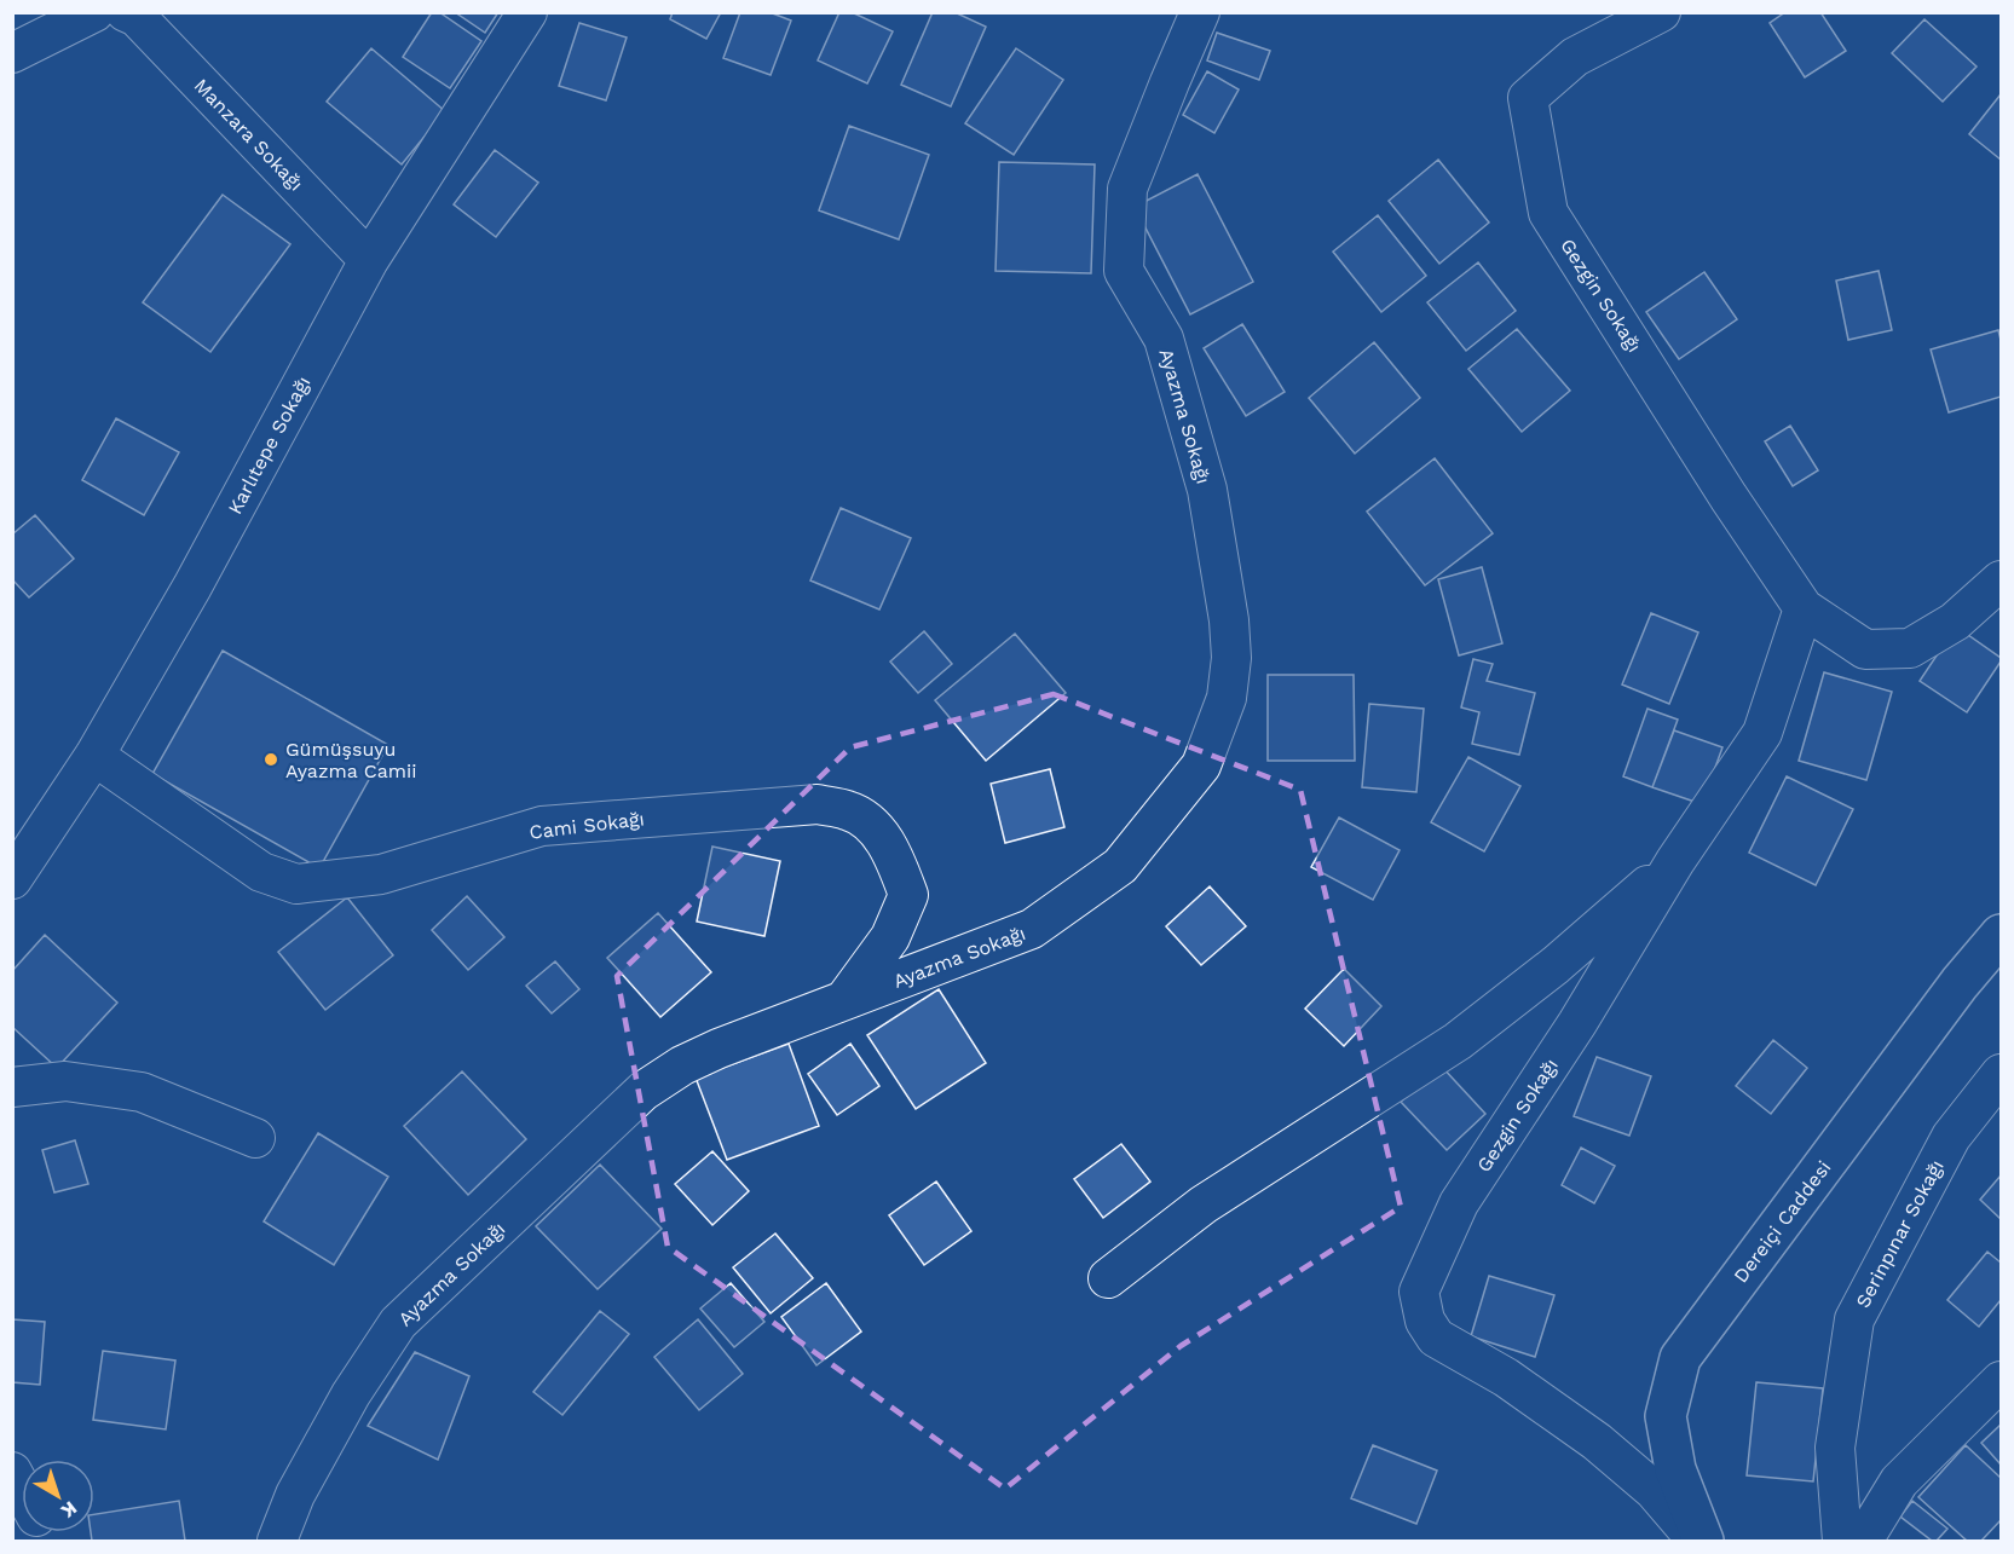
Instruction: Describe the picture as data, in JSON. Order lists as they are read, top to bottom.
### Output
{
  "streets": {
    "street": [
      "Manzara Sokağı",
      "Gezgin Sokağı",
      "Ayazma Sokağı",
      "Karlıtepe Sokağı",
      "Cami Sokağı",
      "Dereiçi Caddesi",
      "Serinpınar Sokağı"
    ]
  },
  "crossings": [
    ["Manzara Sokağı", "Karlıtepe Sokağı"],
    ["Ayazma Sokağı", "Cami Sokağı"],
    ["Karlıtepe Sokağı", "Cami Sokağı"]
  ],
  "places": ["Gümüşsuyu Ayazma Camii"],
  "north": "bottom right"
}
